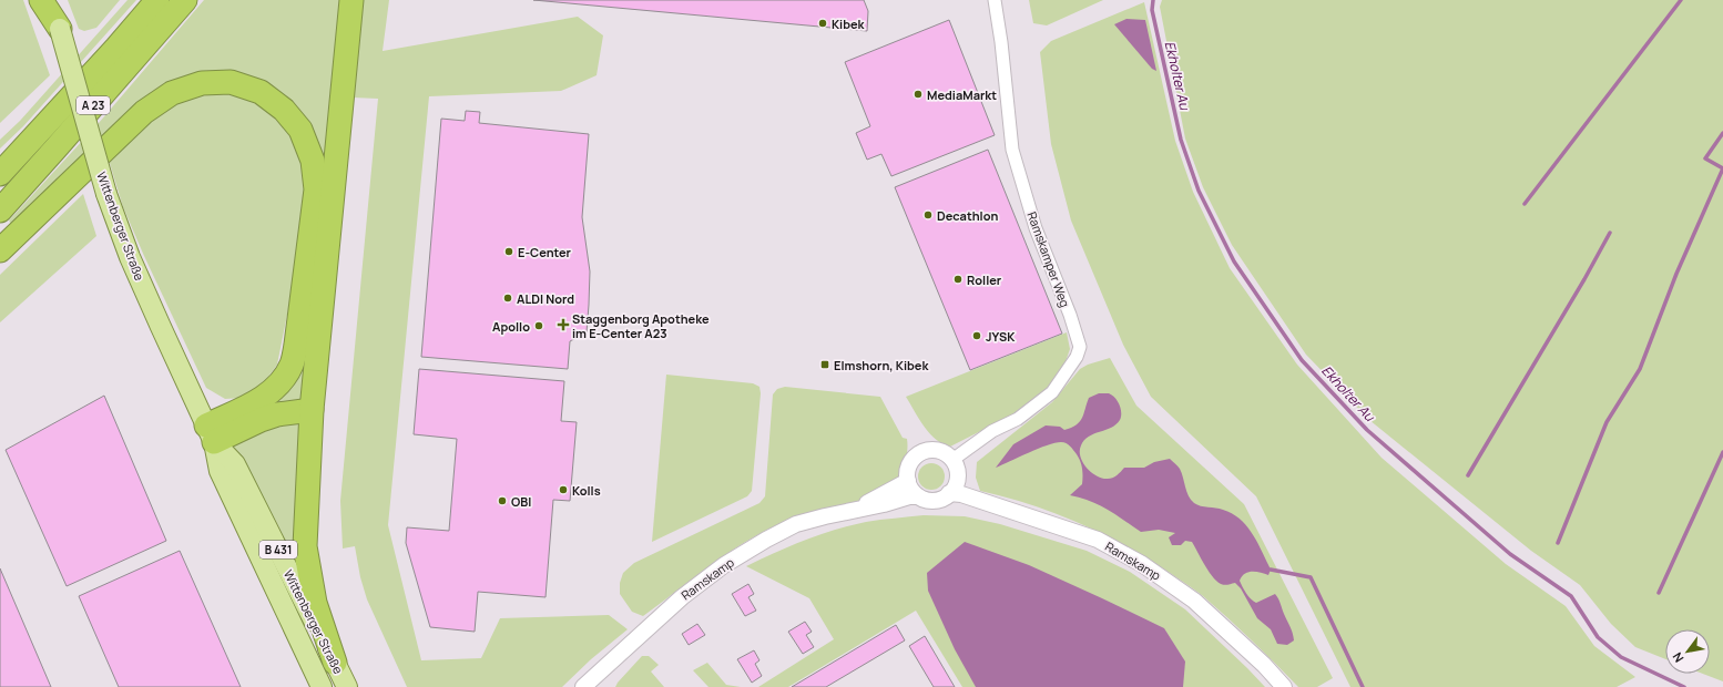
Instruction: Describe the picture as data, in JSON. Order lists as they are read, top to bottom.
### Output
{
  "streets": {
    "highway": ["A 23"],
    "main road": ["Wittenberger Straße", "B 431"],
    "street": ["Ramskamper Weg", "Ramskamp"]
  },
  "crossings": [
    ["Ramskamper Weg", "Ramskamp"]
  ],
  "water": ["Ekholter Au"],
  "places": {
    "other": [
      "Kibek",
      "MediaMarkt",
      "Decathlon",
      "E-Center",
      "Roller",
      "ALDI Nord",
      "Apollo",
      "JYSK",
      "Kolls",
      "OBI"
    ],
    "health": ["Staggenborg Apotheke im E-Center A23"],
    "transit": ["Elmshorn, Kibek"]
  },
  "north": "bottom left"
}
